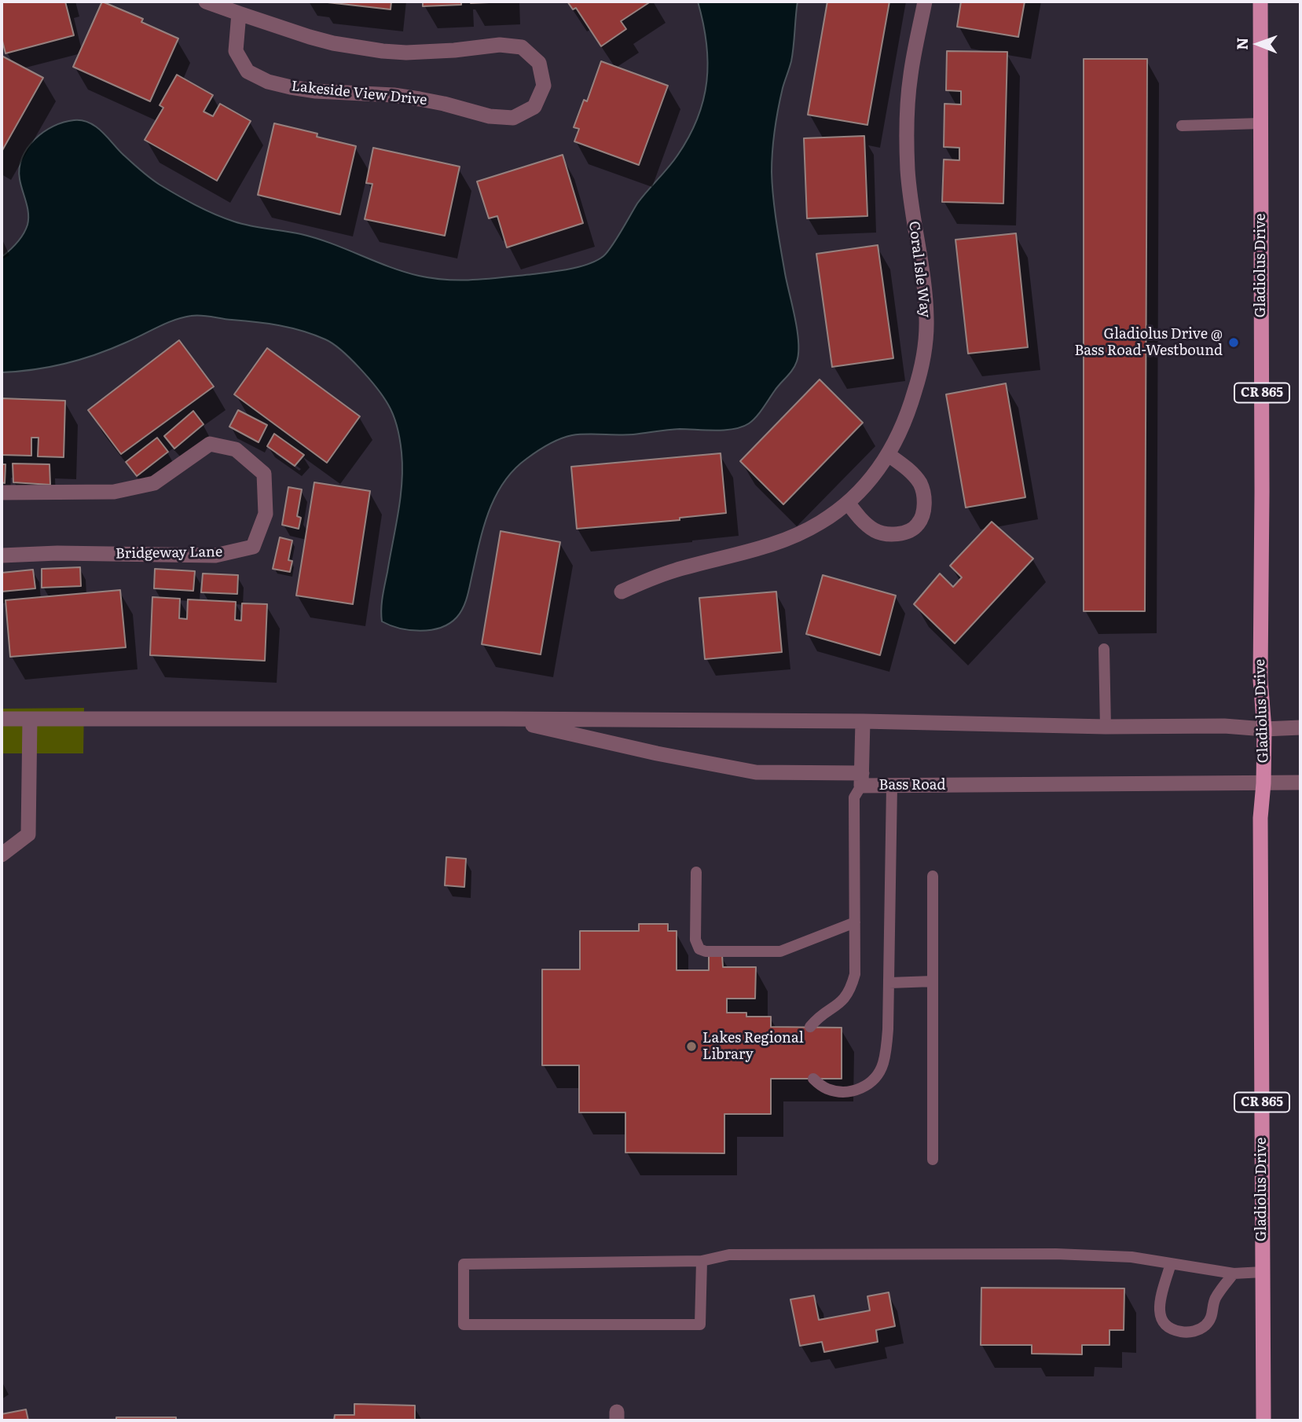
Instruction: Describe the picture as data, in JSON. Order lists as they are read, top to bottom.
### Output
{
  "streets": {
    "main road": ["Gladiolus Drive", "CR 865"],
    "street": [
      "Lakeside View Drive",
      "Coral Isle Way",
      "Bridgeway Lane",
      "Bass Road"
    ]
  },
  "crossings": [
    ["Gladiolus Drive", "Bass Road"]
  ],
  "places": ["Gladiolus Drive @ Bass Road-Westbound", "Lakes Regional Library"],
  "north": "left"
}
